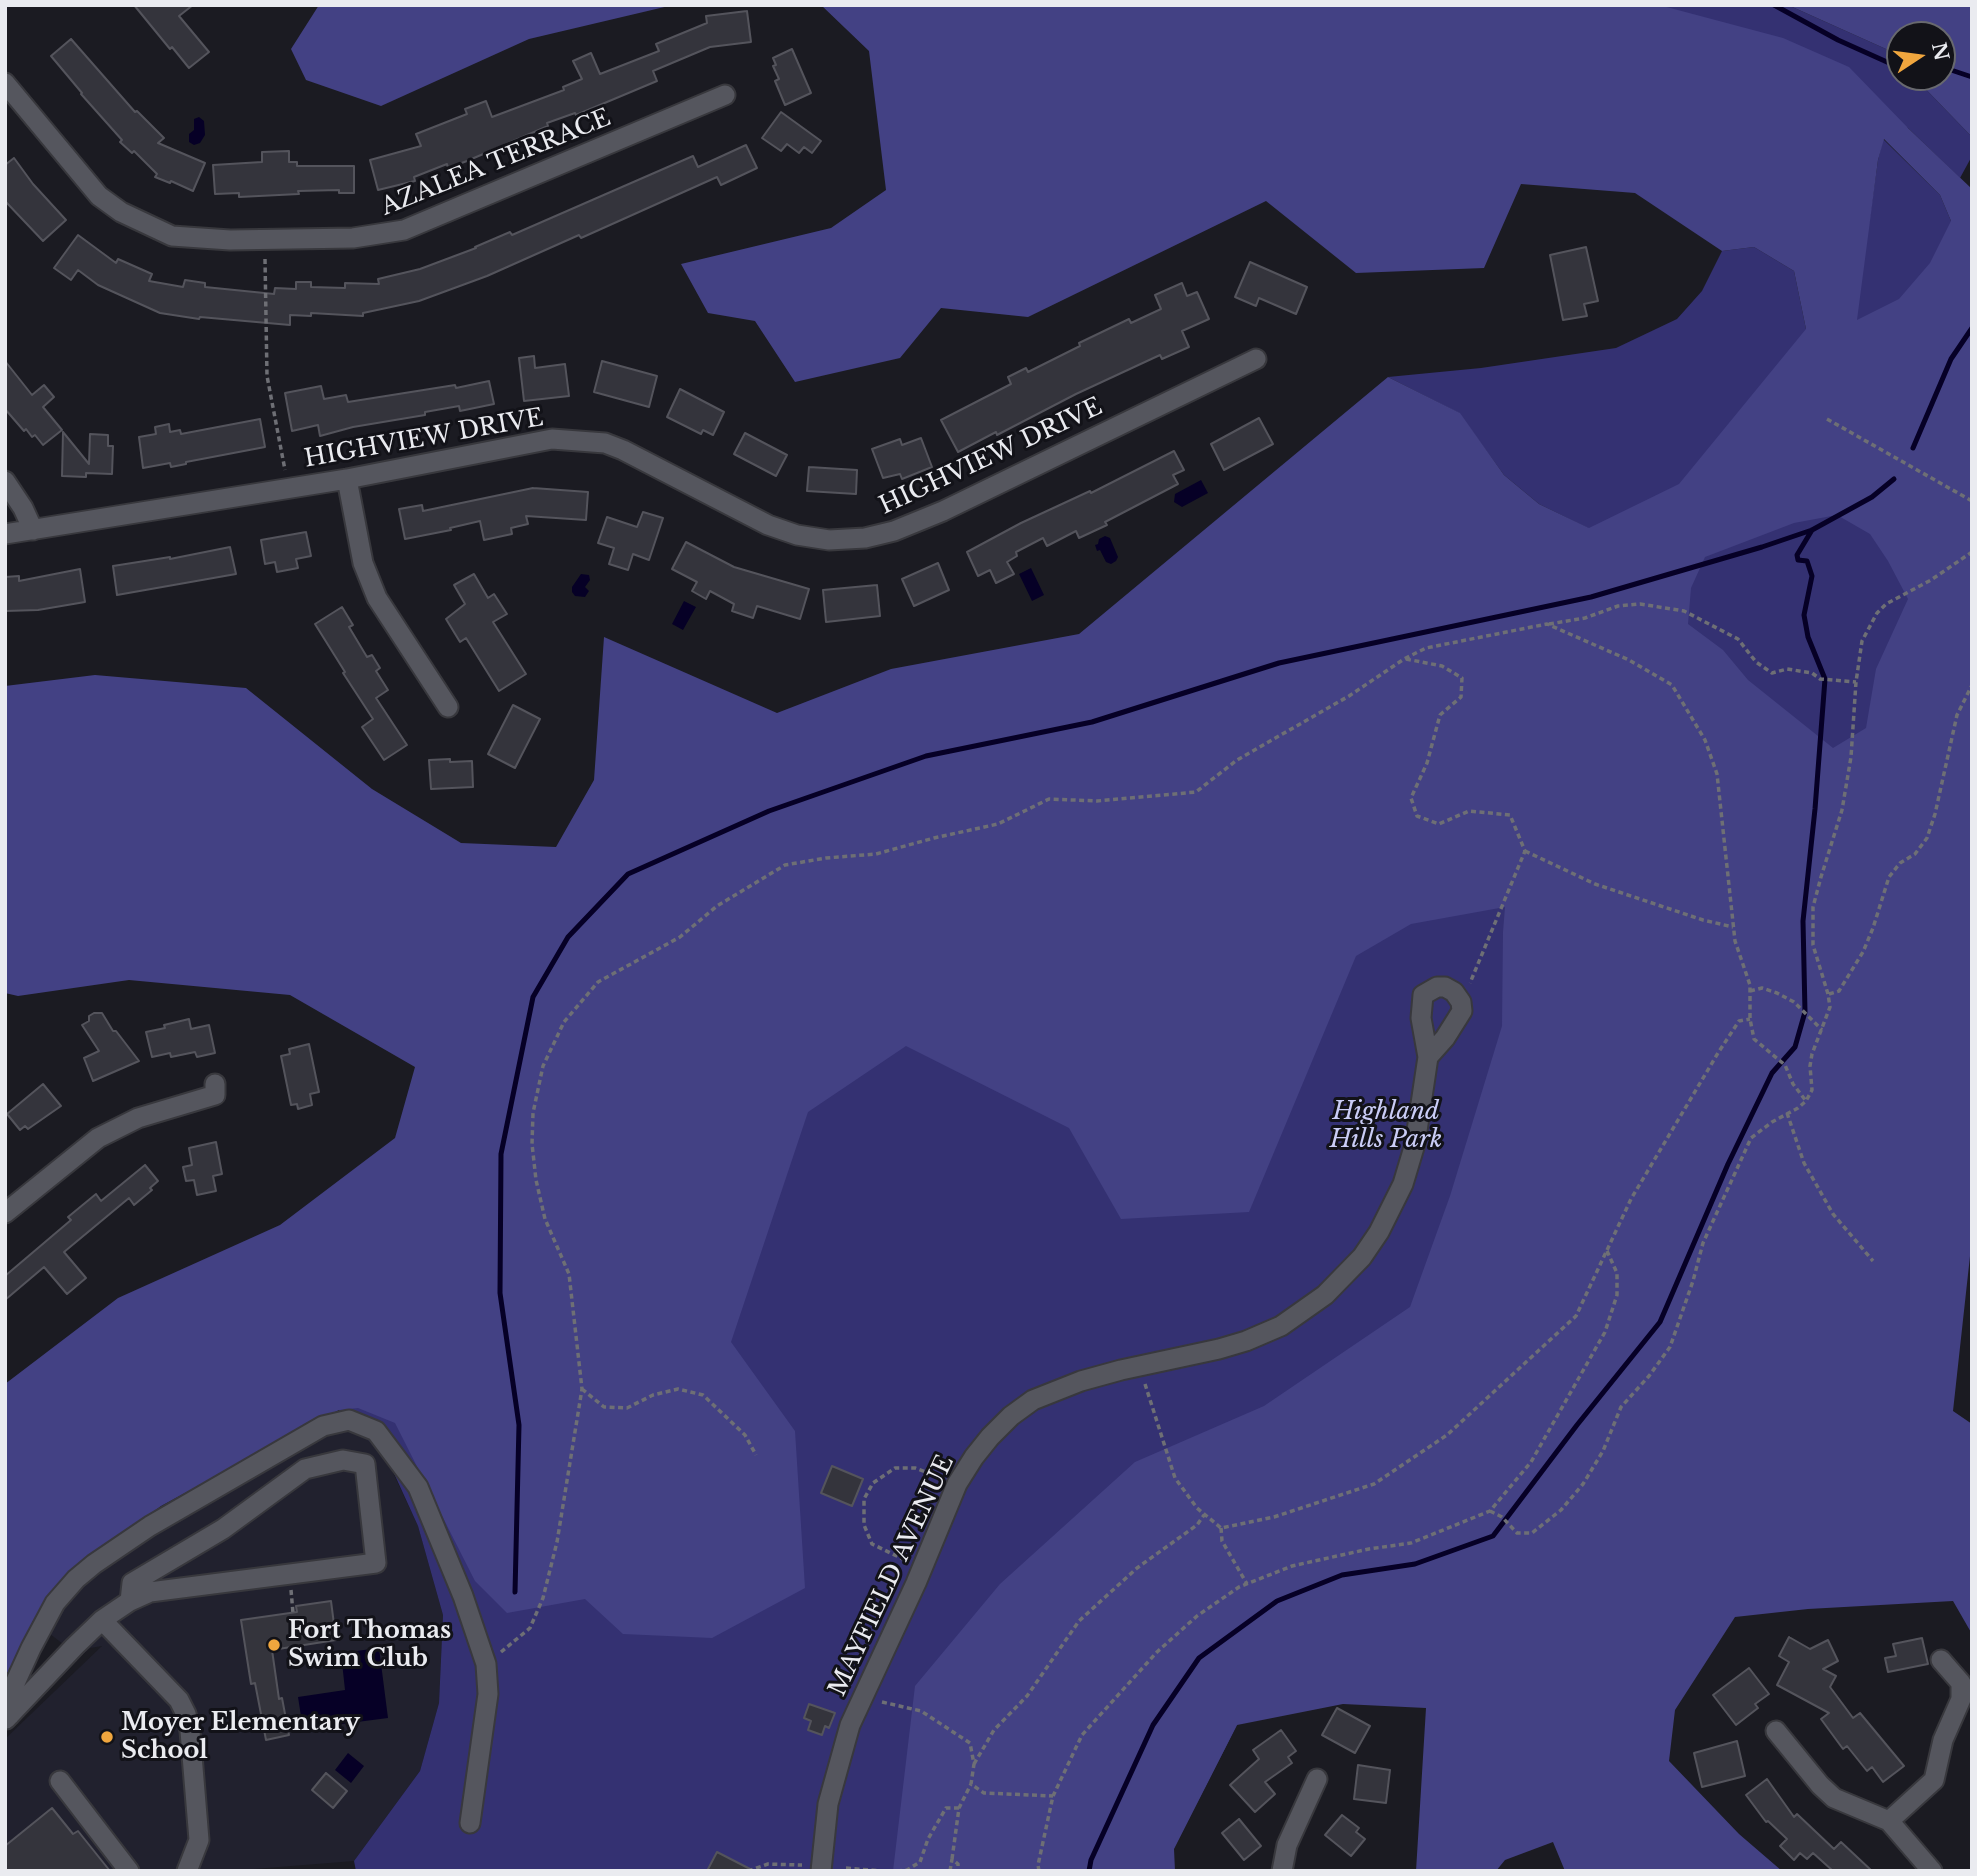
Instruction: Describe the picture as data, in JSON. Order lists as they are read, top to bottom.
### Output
{
  "streets": {
    "street": ["AZALEA TERRACE", "HIGHVIEW DRIVE", "MAYFIELD AVENUE"]
  },
  "parks": ["Highland Hills Park"],
  "places": ["Fort Thomas Swim Club", "Moyer Elementary School"],
  "north": "right"
}
